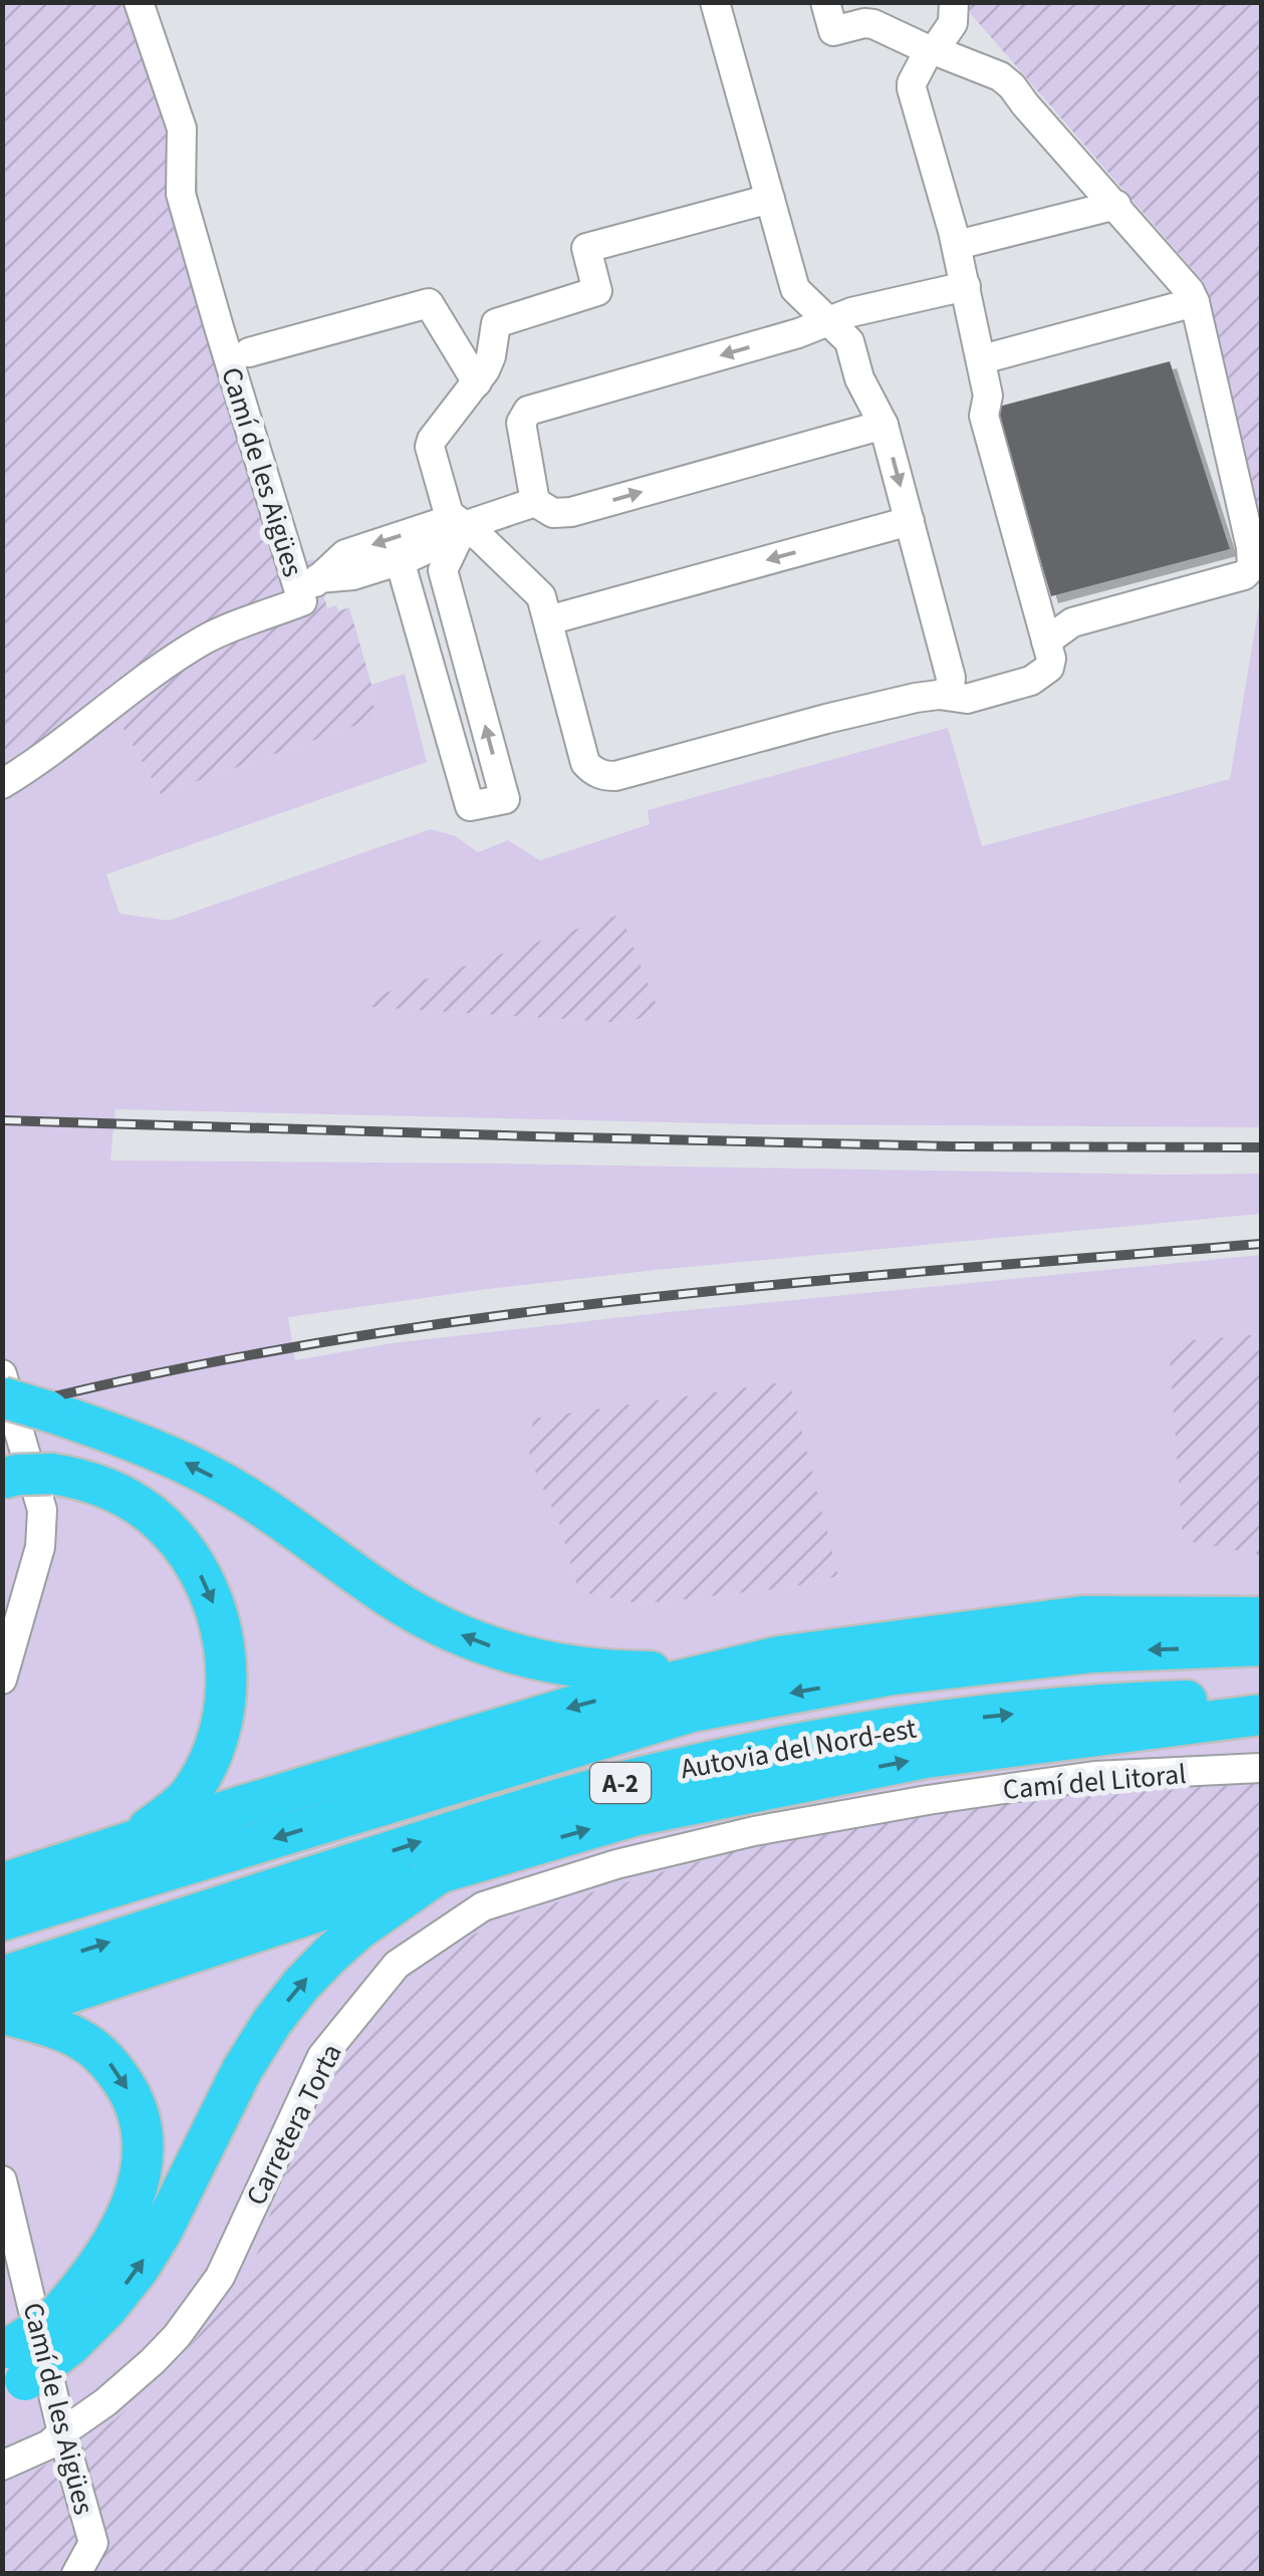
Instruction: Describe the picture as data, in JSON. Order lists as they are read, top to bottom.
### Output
{
  "streets": {
    "highway": ["Autovia del Nord-est", "A-2"],
    "street": ["Camí de les Aigües", "Camí del Litoral", "Carretera Torta"]
  },
  "crossings": [
    ["Camí de les Aigües", "Carretera Torta"],
    ["Camí del Litoral", "Carretera Torta"]
  ]
}
